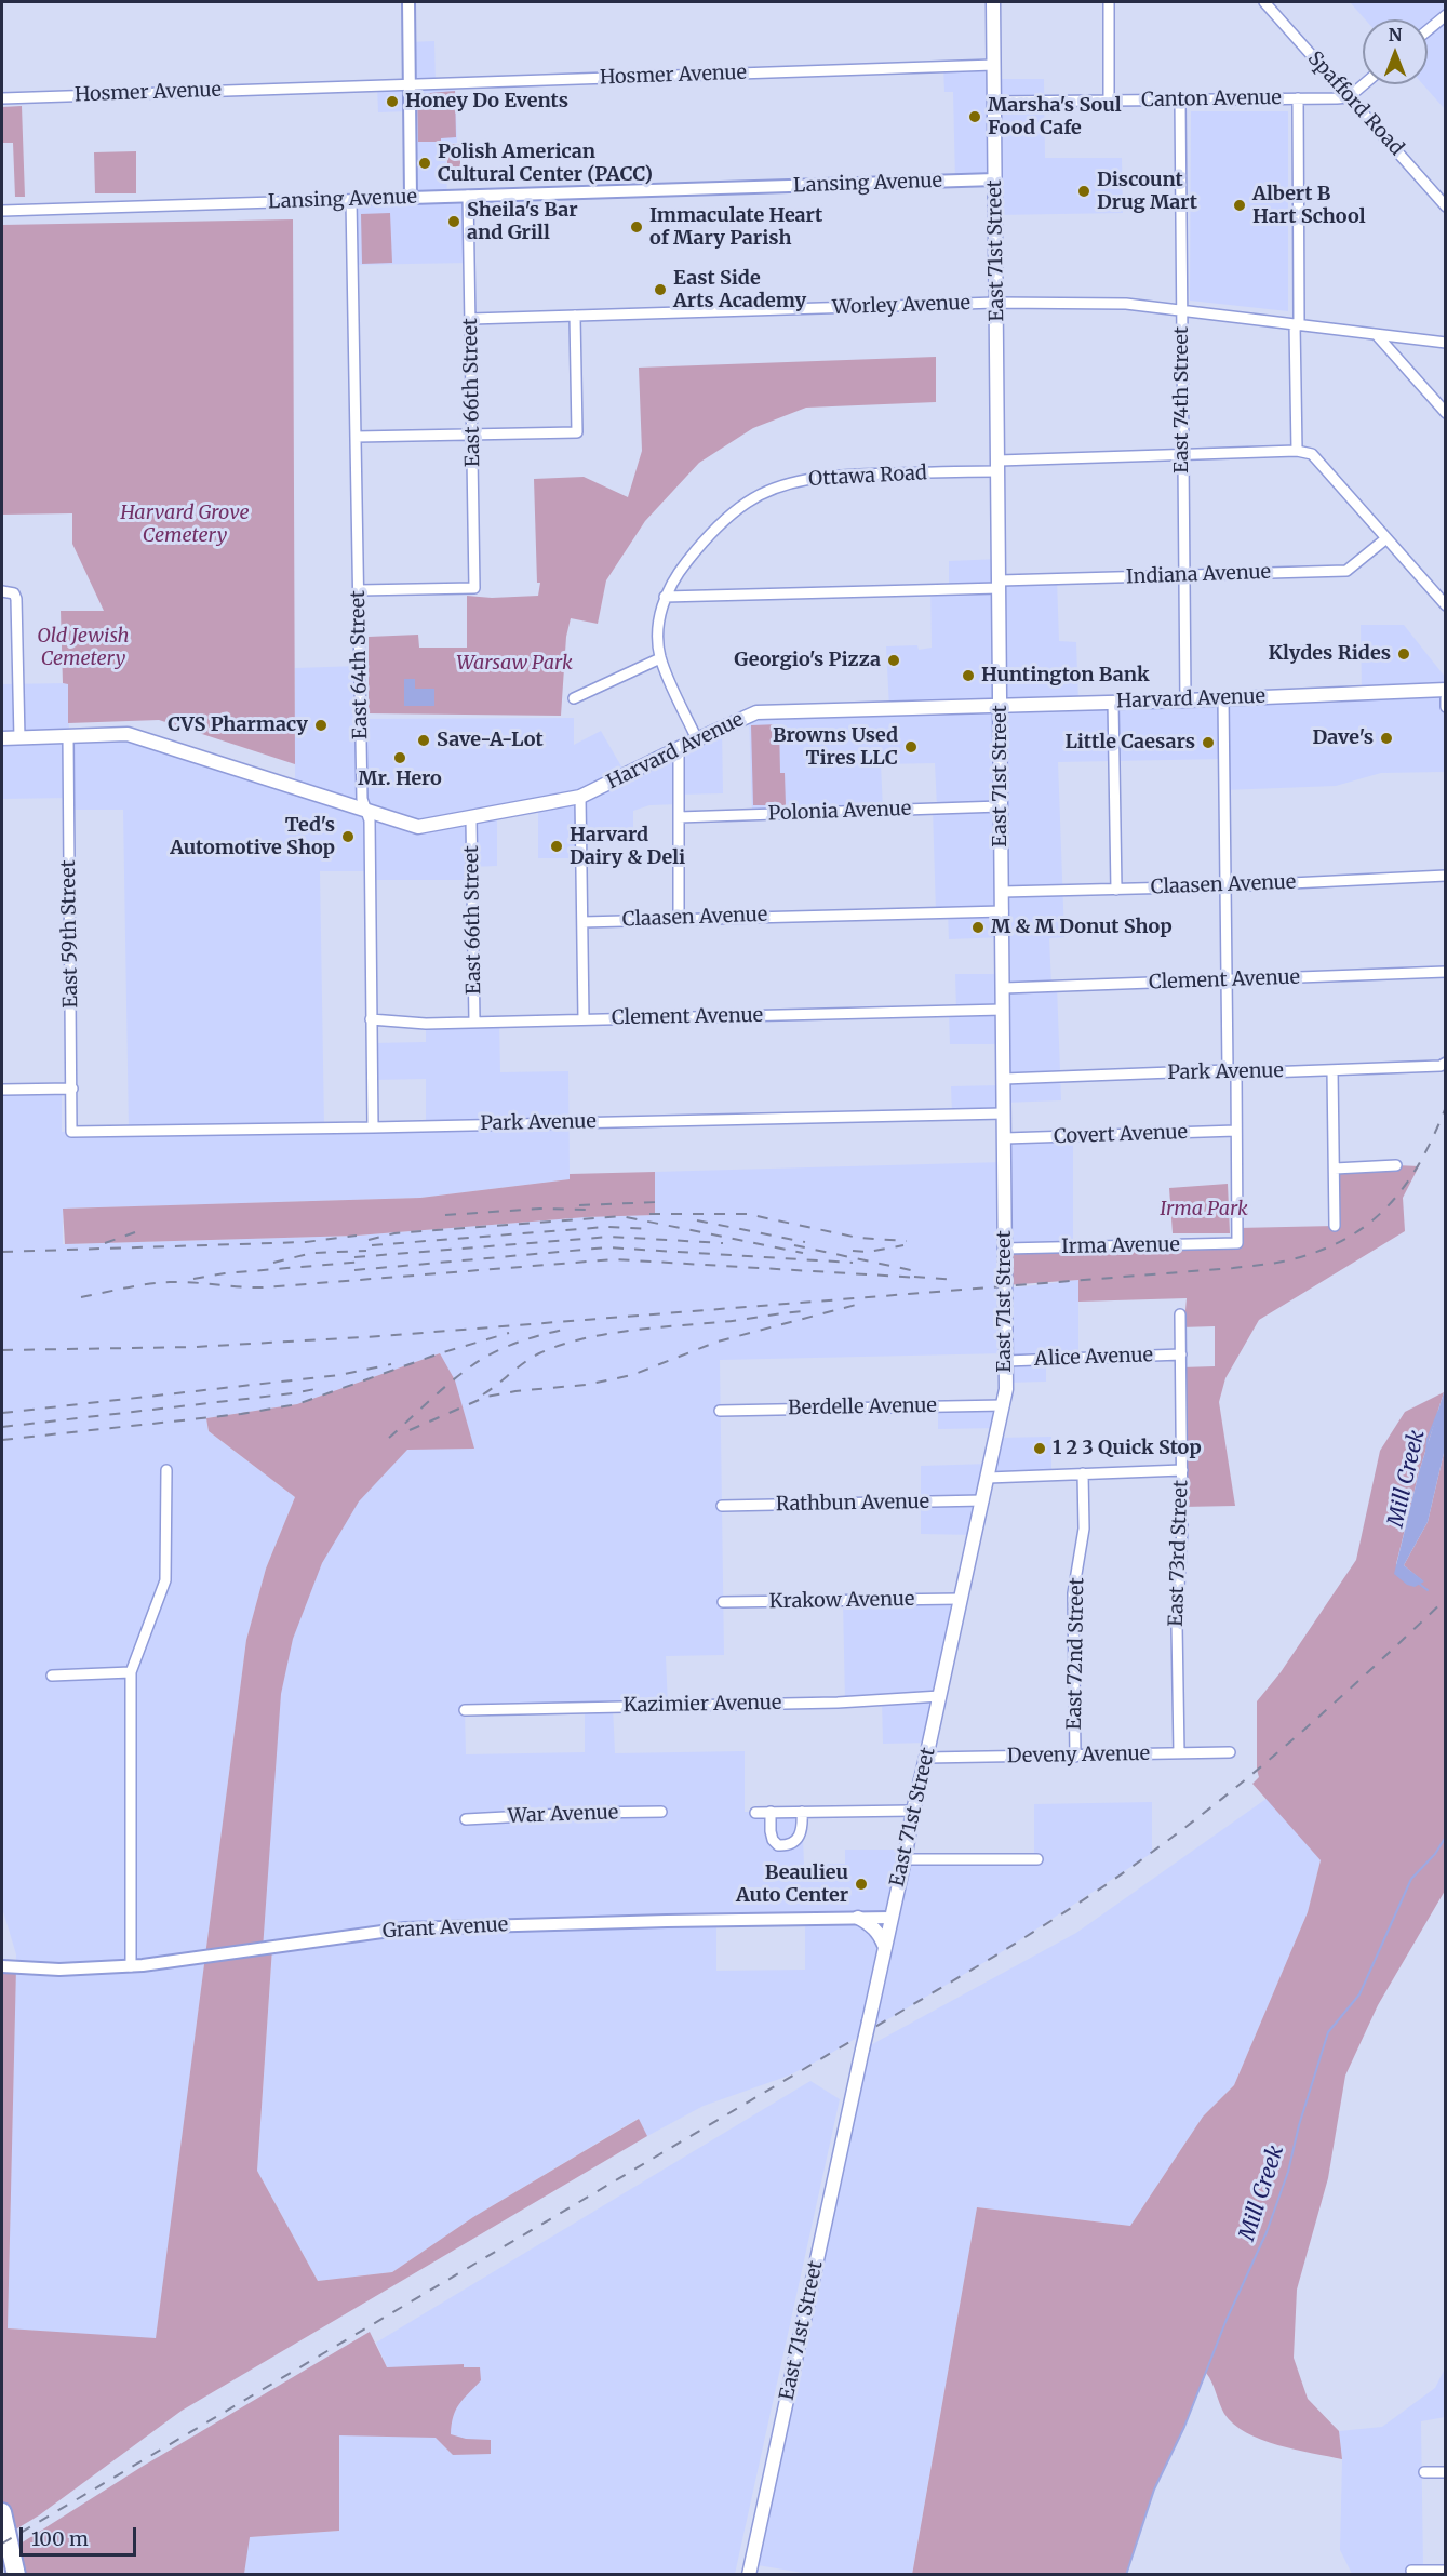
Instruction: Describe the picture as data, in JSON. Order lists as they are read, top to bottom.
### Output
{
  "streets": {
    "main road": ["East 71st Street", "Harvard Avenue"],
    "street": [
      "Hosmer Avenue",
      "Canton Avenue",
      "Spafford Road",
      "Lansing Avenue",
      "Worley Avenue",
      "East 66th Street",
      "East 74th Street",
      "Ottawa Road",
      "Indiana Avenue",
      "East 64th Street",
      "Polonia Avenue",
      "Claasen Avenue",
      "East 59th Street",
      "Clement Avenue",
      "Park Avenue",
      "Covert Avenue",
      "Irma Avenue",
      "Alice Avenue",
      "Berdelle Avenue",
      "Rathbun Avenue",
      "East 73rd Street",
      "Krakow Avenue",
      "East 72nd Street",
      "Kazimier Avenue",
      "Deveny Avenue",
      "War Avenue",
      "Grant Avenue"
    ]
  },
  "crossings": [
    ["Hosmer Avenue", "East 71st Street"],
    ["Canton Avenue", "Spafford Road"],
    ["Canton Avenue", "East 71st Street"],
    ["Canton Avenue", "East 74th Street"],
    ["Lansing Avenue", "East 71st Street"],
    ["Lansing Avenue", "East 66th Street"],
    ["Lansing Avenue", "East 64th Street"],
    ["East 71st Street", "Worley Avenue"],
    ["East 71st Street", "Ottawa Road"],
    ["East 71st Street", "Indiana Avenue"],
    ["East 71st Street", "Harvard Avenue"],
    ["East 71st Street", "Polonia Avenue"],
    ["East 71st Street", "Claasen Avenue"],
    ["East 71st Street", "Clement Avenue"],
    ["East 71st Street", "Park Avenue"],
    ["East 71st Street", "Covert Avenue"],
    ["East 71st Street", "Irma Avenue"],
    ["East 71st Street", "Alice Avenue"],
    ["East 71st Street", "Berdelle Avenue"],
    ["East 71st Street", "Rathbun Avenue"],
    ["East 71st Street", "Krakow Avenue"],
    ["East 71st Street", "Kazimier Avenue"],
    ["East 71st Street", "Deveny Avenue"],
    ["East 71st Street", "Grant Avenue"],
    ["Worley Avenue", "East 66th Street"],
    ["Worley Avenue", "East 74th Street"],
    ["East 66th Street", "East 64th Street"],
    ["East 66th Street", "Harvard Avenue"],
    ["East 66th Street", "Clement Avenue"],
    ["East 74th Street", "Ottawa Road"],
    ["East 74th Street", "Indiana Avenue"],
    ["East 74th Street", "Harvard Avenue"],
    ["Ottawa Road", "Indiana Avenue"],
    ["Ottawa Road", "Harvard Avenue"],
    ["East 64th Street", "Harvard Avenue"],
    ["East 64th Street", "Clement Avenue"],
    ["East 64th Street", "Park Avenue"],
    ["Harvard Avenue", "East 59th Street"],
    ["East 59th Street", "Park Avenue"],
    ["Covert Avenue", "Irma Avenue"],
    ["Alice Avenue", "East 73rd Street"],
    ["East 73rd Street", "Deveny Avenue"],
    ["East 72nd Street", "Deveny Avenue"]
  ],
  "water": ["Mill Creek"],
  "parks": [
    "Harvard Grove Cemetery",
    "Old Jewish Cemetery",
    "Warsaw Park",
    "Irma Park"
  ],
  "places": [
    "Honey Do Events",
    "Marsha's Soul Food Cafe",
    "Polish American Cultural Center (PACC)",
    "Discount Drug Mart",
    "Albert B Hart School",
    "Sheila's Bar and Grill",
    "Immaculate Heart of Mary Parish",
    "East Side Arts Academy",
    "Klydes Rides",
    "Georgio's Pizza",
    "Huntington Bank",
    "CVS Pharmacy",
    "Dave's",
    "Save-A-Lot",
    "Little Caesars",
    "Browns Used Tires LLC",
    "Mr. Hero",
    "Ted's Automotive Shop",
    "Harvard Dairy & Deli",
    "M & M Donut Shop",
    "1 2 3 Quick Stop",
    "Beaulieu Auto Center"
  ],
  "scale_bar": "100 m",
  "north": "top"
}
